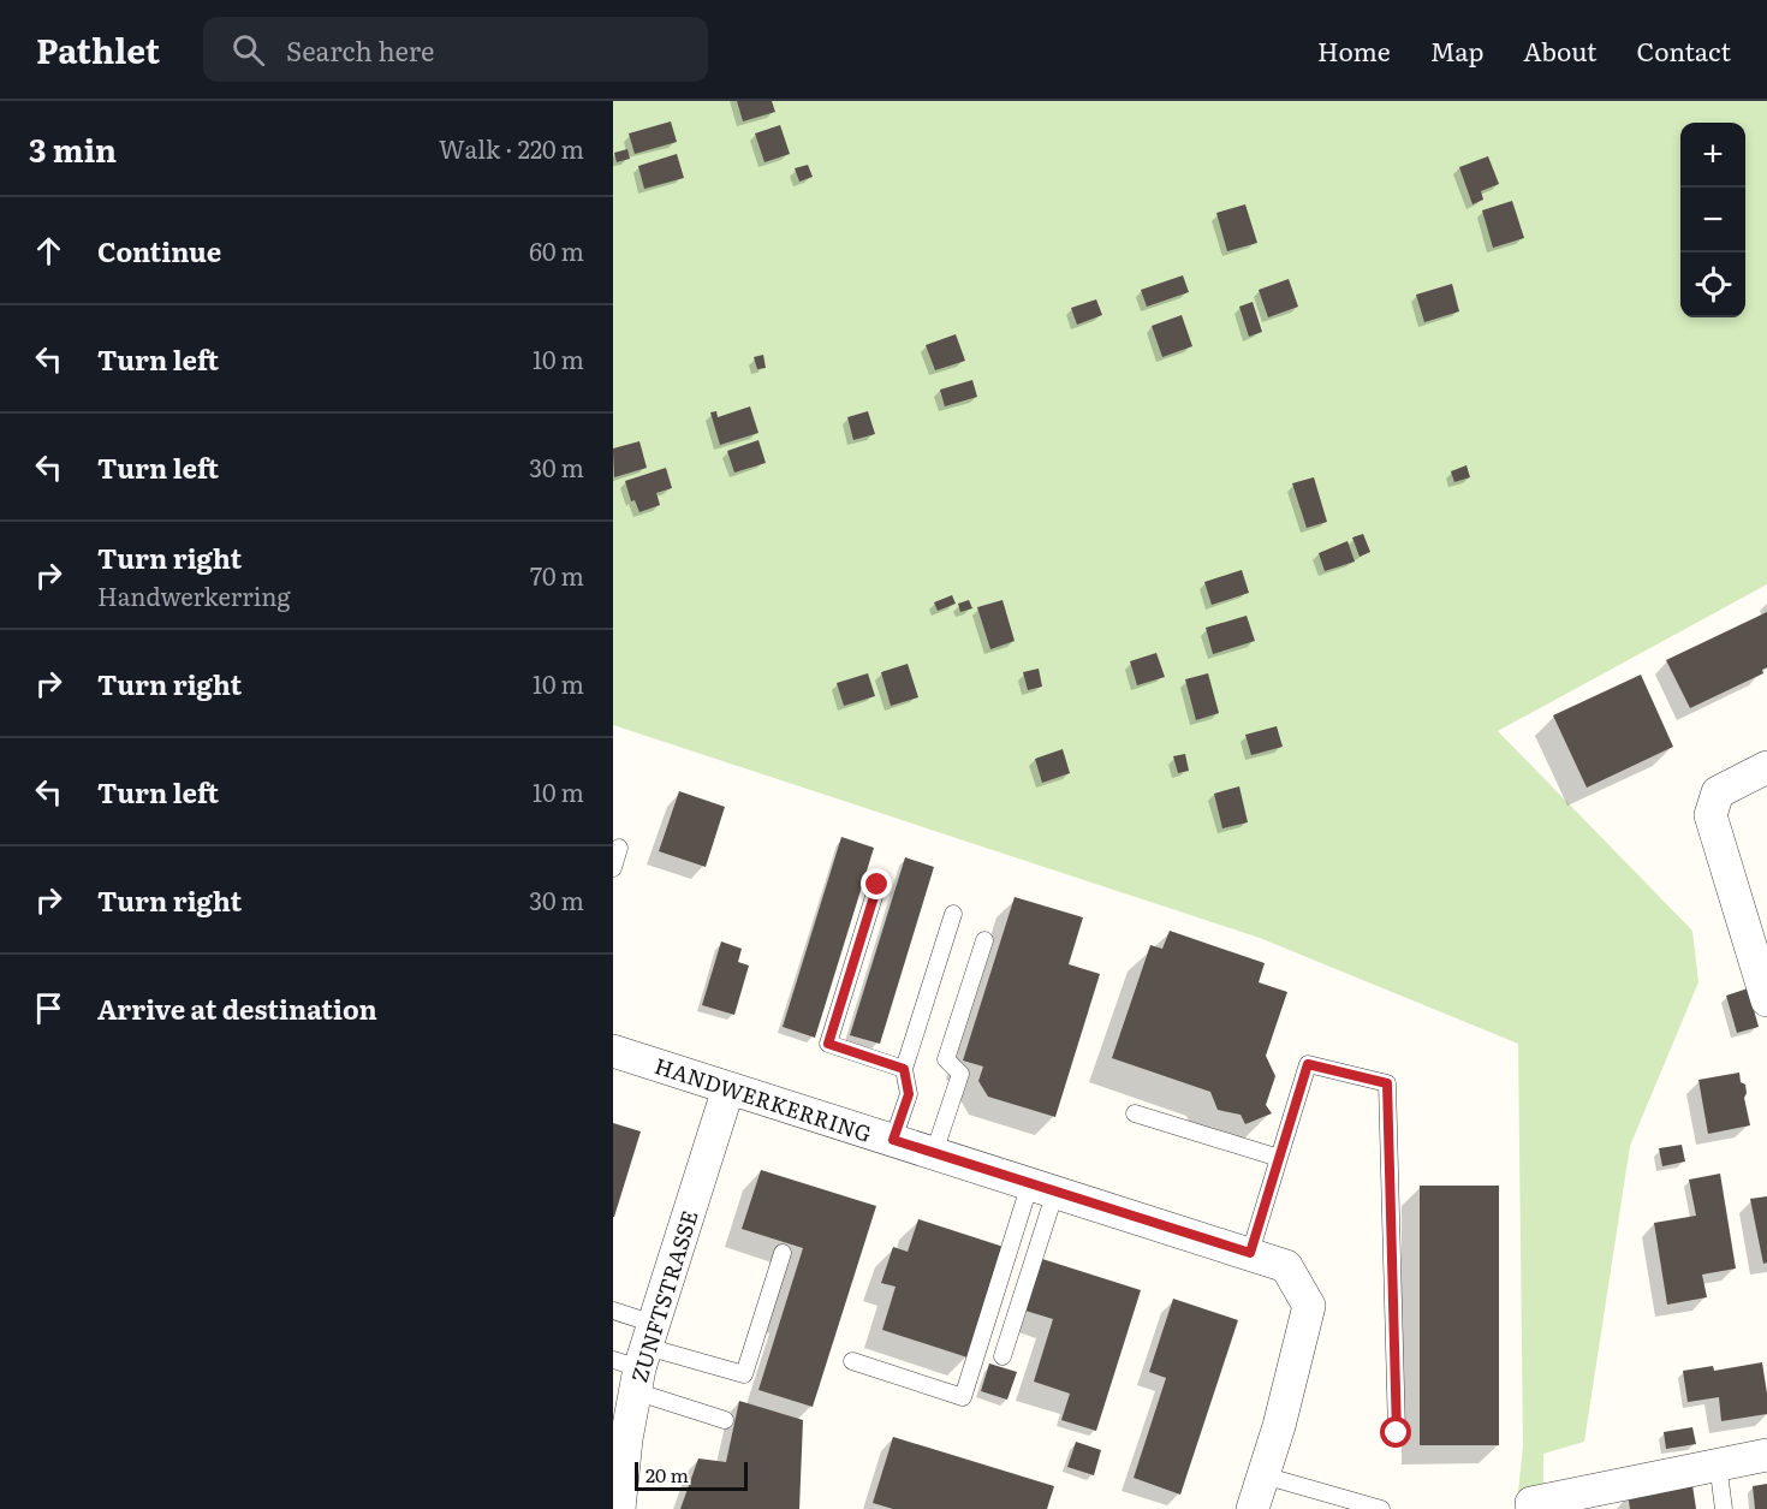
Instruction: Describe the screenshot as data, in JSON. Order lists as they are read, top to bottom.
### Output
{
  "streets": {
    "street": ["HANDWERKERRING", "ZUNFTSTRASSE"]
  },
  "crossings": [
    ["HANDWERKERRING", "ZUNFTSTRASSE"]
  ],
  "scale_bar": "20 m",
  "page": {
    "header": "Pathlet",
    "search": "Search here",
    "nav": [
      "Home",
      "Map",
      "About",
      "Contact"
    ],
    "heading": ["3 min", "Walk · 220 m"],
    "map_buttons": ["+", "−"],
    "list": [
      ["Continue", "60 m"],
      ["Turn left", "10 m"],
      ["Turn left", "30 m"],
      ["Turn right", "Handwerkerring", "70 m"],
      ["Turn right", "10 m"],
      ["Turn left", "10 m"],
      ["Turn right", "30 m"],
      "Arrive at destination"
    ],
    "scale": "20 m"
  }
}
